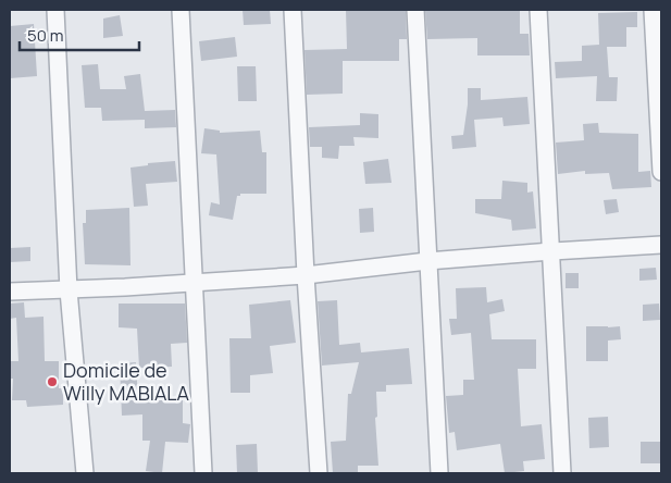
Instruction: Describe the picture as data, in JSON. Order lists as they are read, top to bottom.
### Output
{
  "places": ["Domicile de Willy MABIALA"],
  "scale_bar": "50 m"
}
